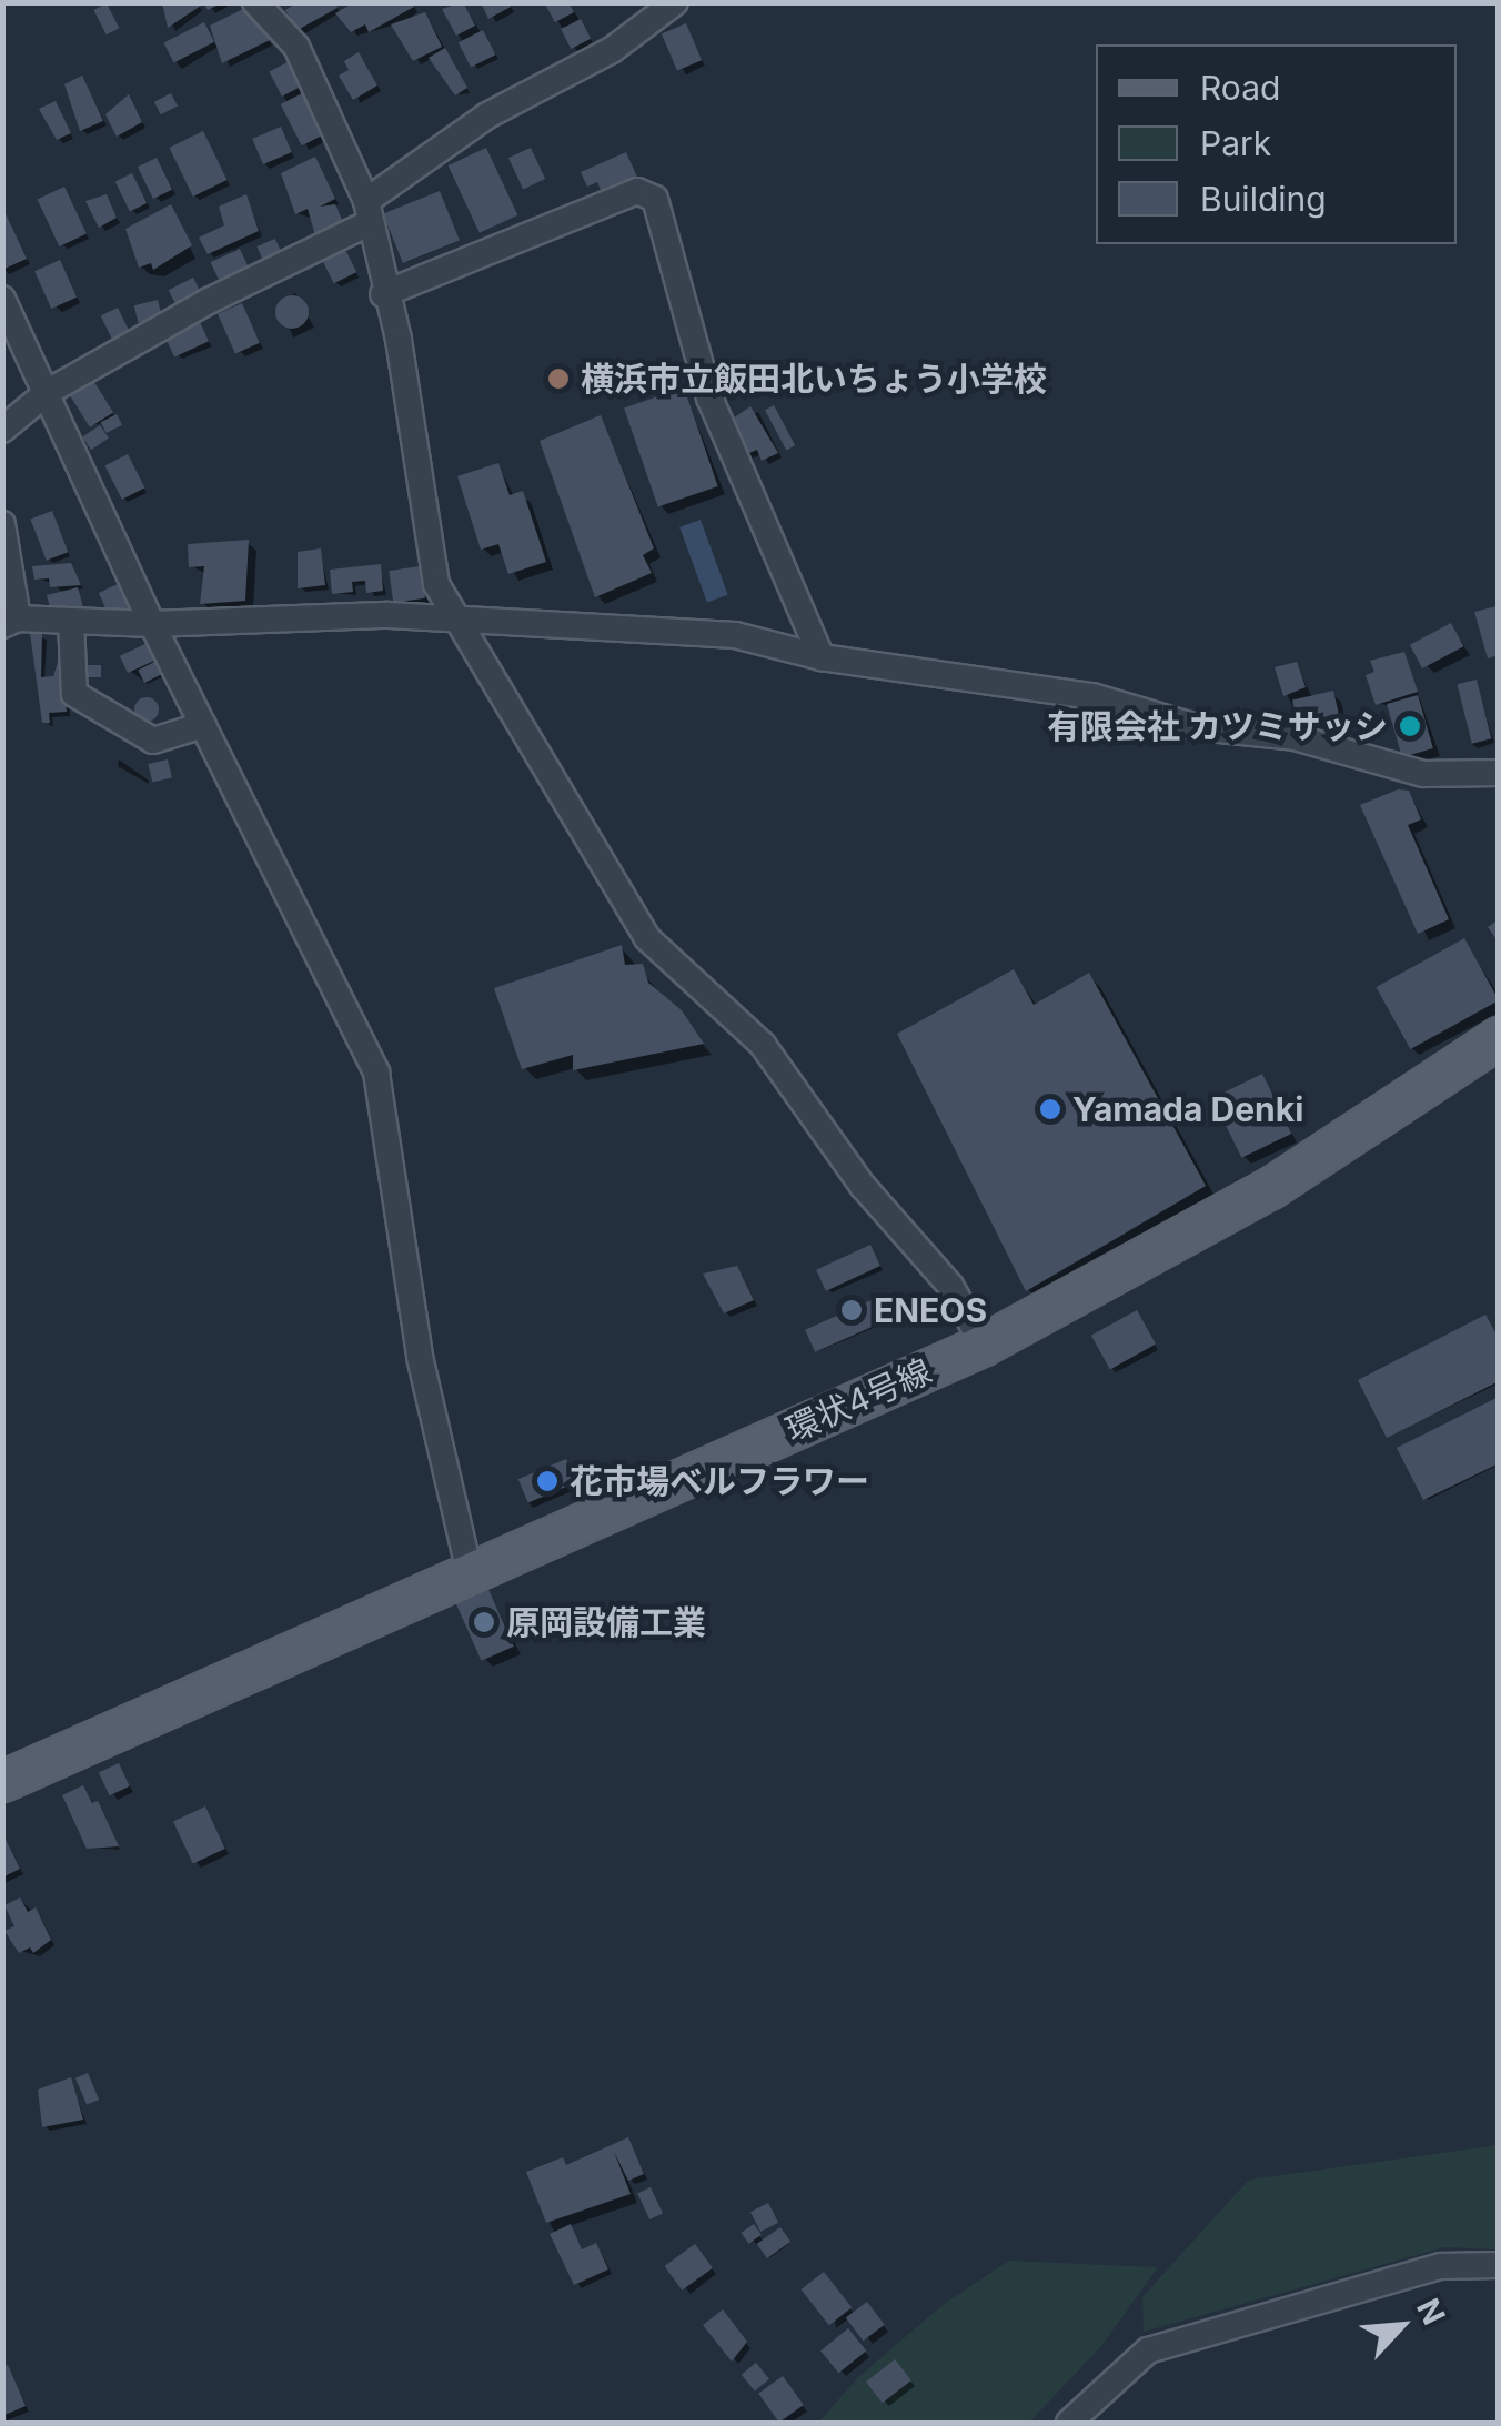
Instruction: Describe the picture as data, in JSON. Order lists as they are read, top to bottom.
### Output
{
  "streets": {
    "main road": ["環状4号線"]
  },
  "places": [
    "横浜市立飯田北いちょう小学校",
    "有限会社 カツミサッシ",
    "Yamada Denki",
    "ENEOS",
    "花市場ベルフラワー",
    "原岡設備工業"
  ],
  "legend": ["Road", "Park", "Building"],
  "north": "top right"
}
